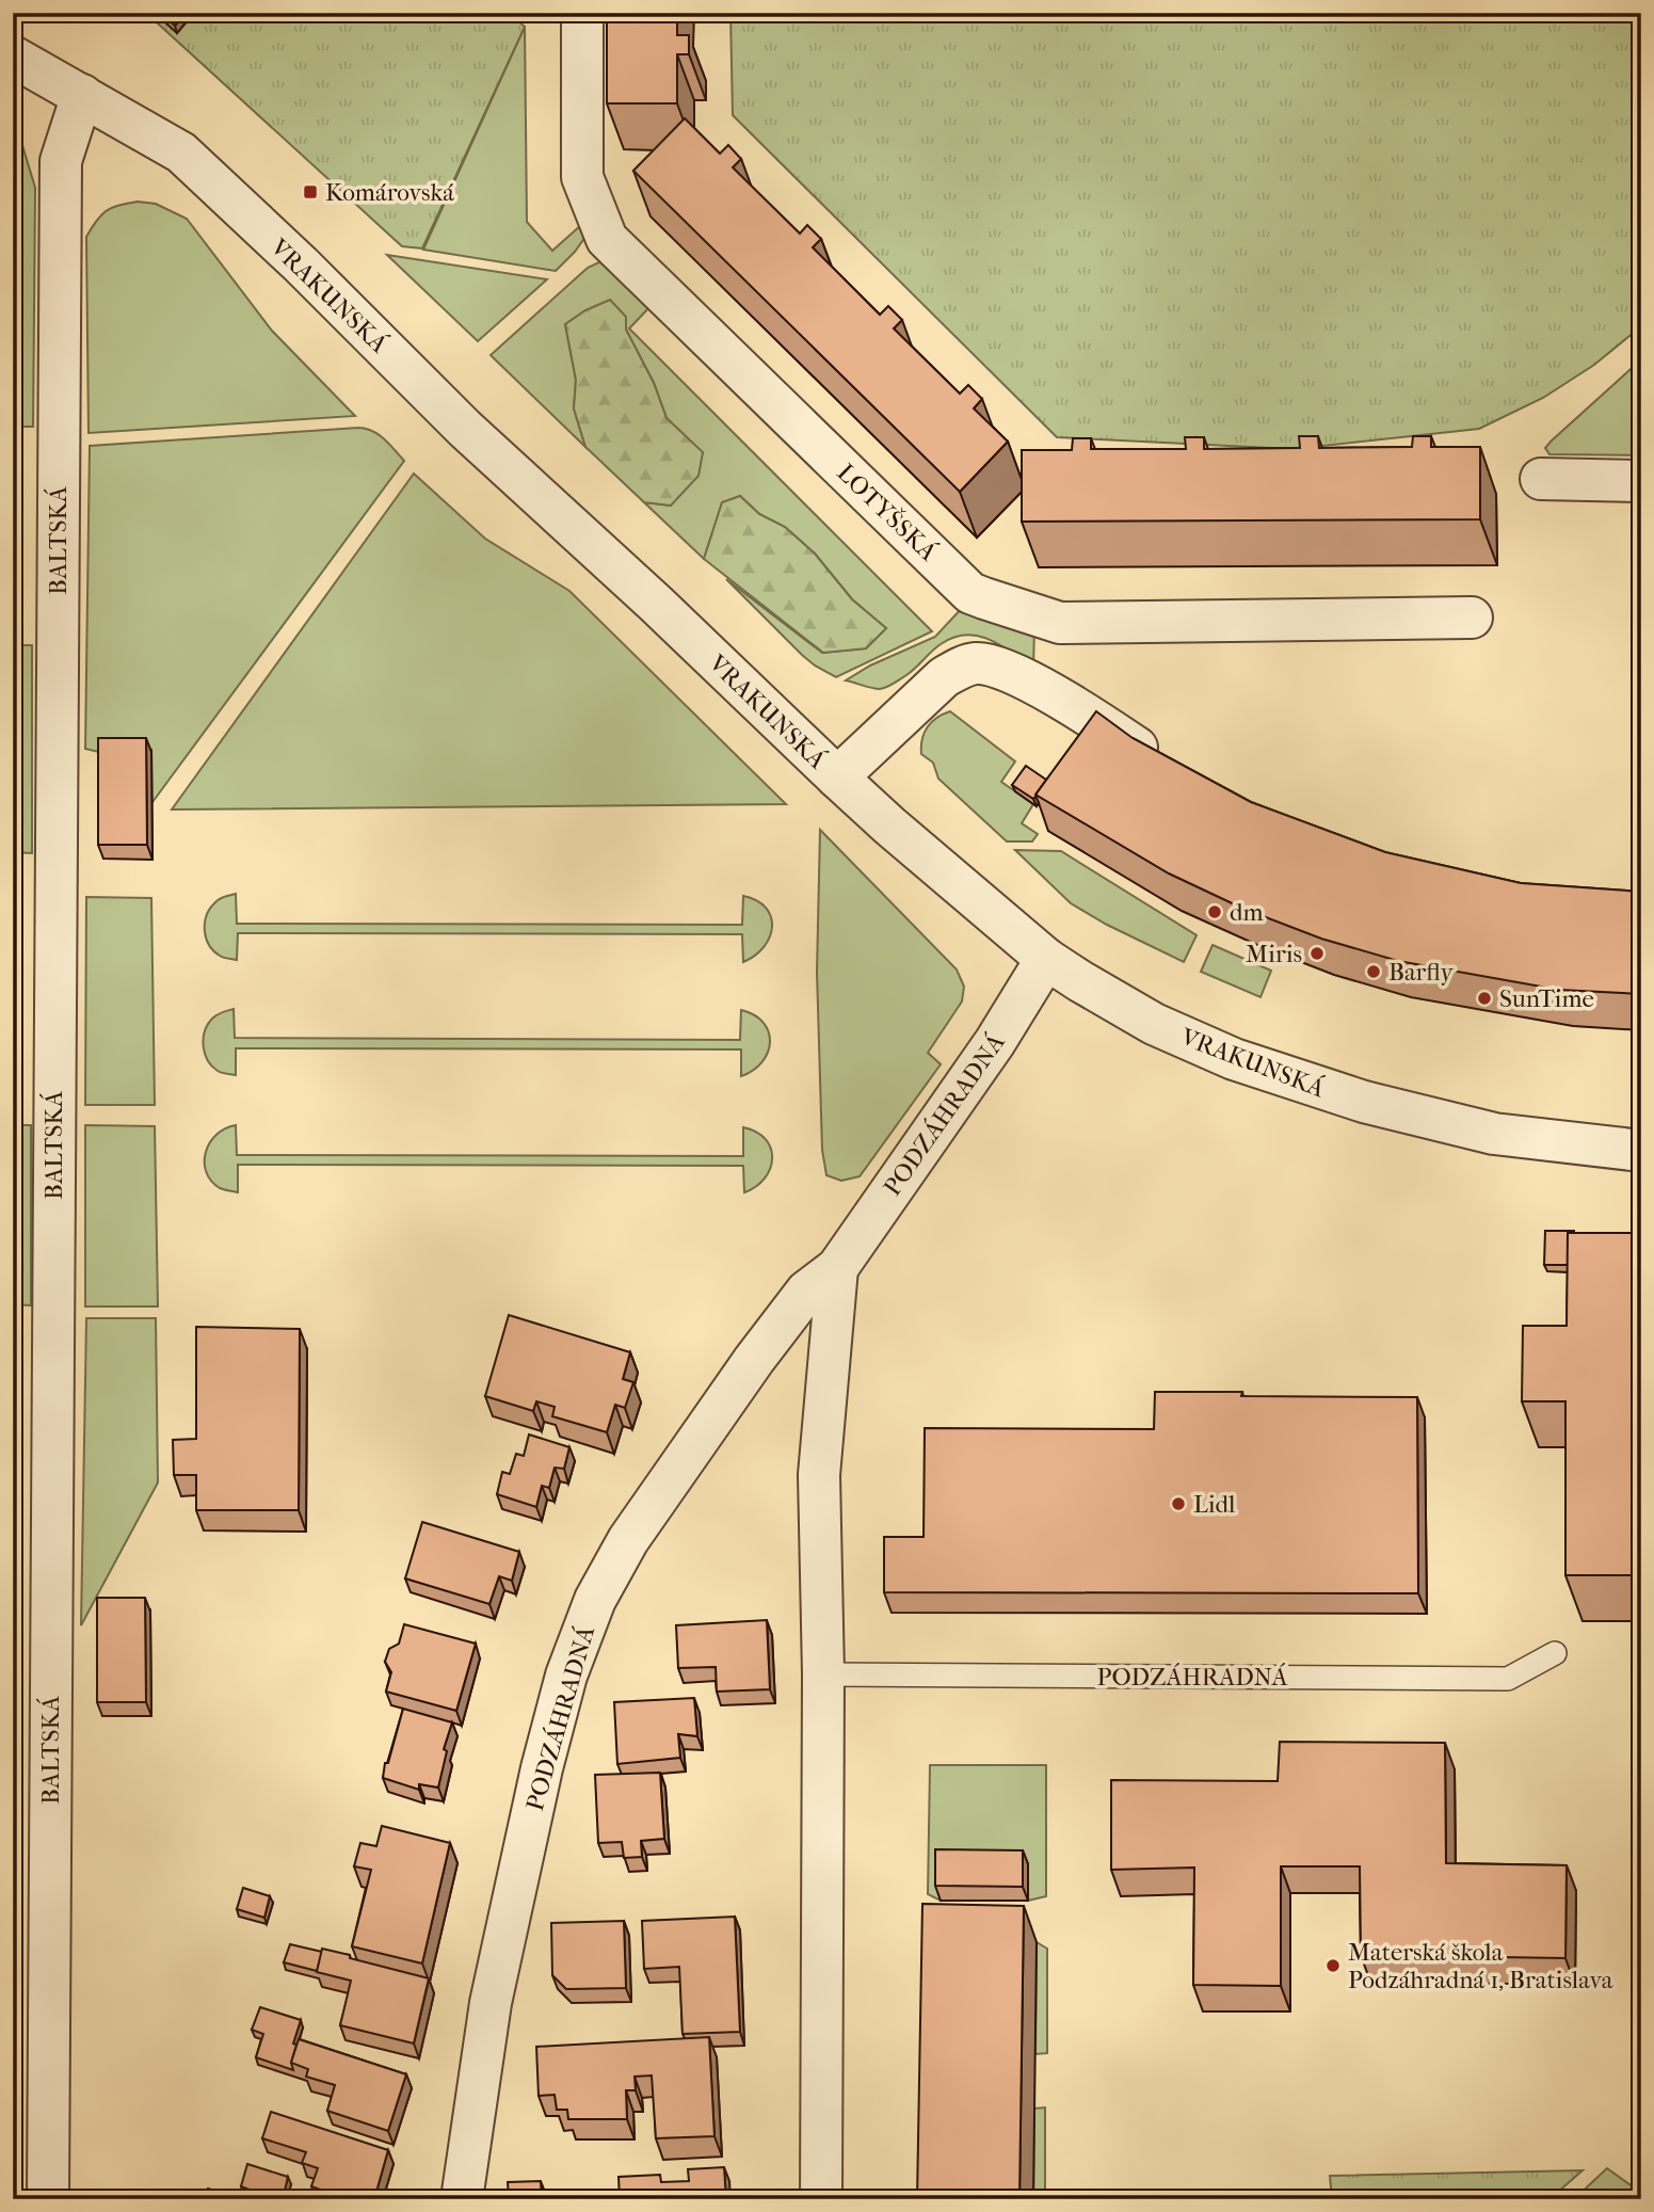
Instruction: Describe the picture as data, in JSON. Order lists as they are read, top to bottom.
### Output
{
  "streets": {
    "street": [
      "VRAKUNSKÁ",
      "LOTYŠSKÁ",
      "BALTSKÁ",
      "PODZÁHRADNÁ"
    ]
  },
  "crossings": [
    ["VRAKUNSKÁ", "BALTSKÁ"],
    ["VRAKUNSKÁ", "PODZÁHRADNÁ"]
  ],
  "places": {
    "transit": ["Komárovská"],
    "other": [
      "dm",
      "Miris",
      "Barfly",
      "SunTime",
      "Lidl",
      "Materská škola Podzáhradná 1, Bratislava"
    ]
  }
}
